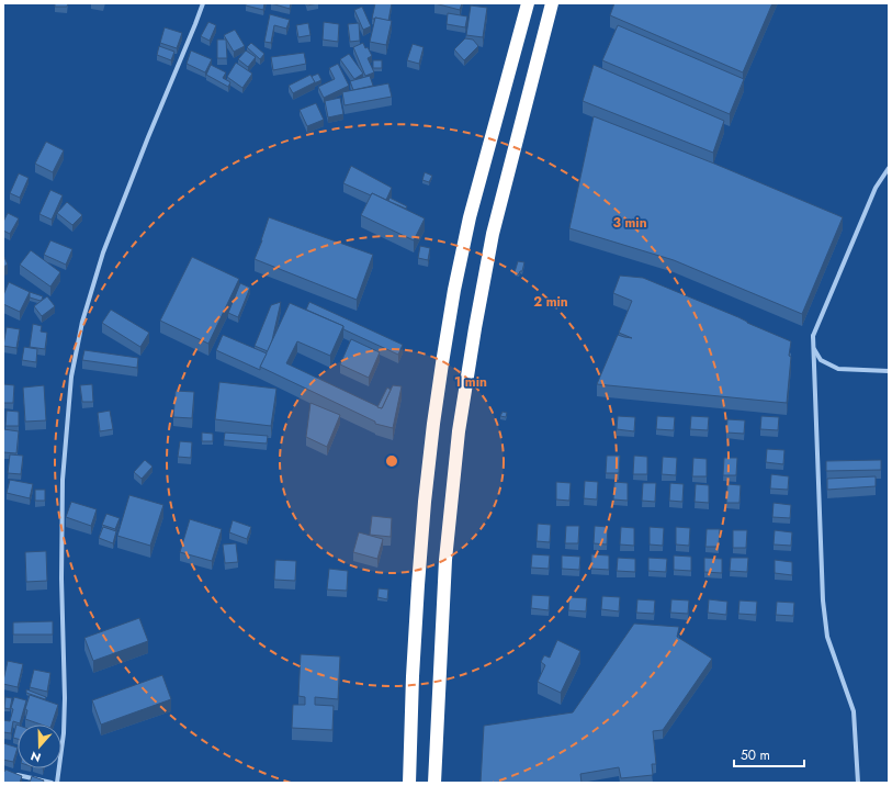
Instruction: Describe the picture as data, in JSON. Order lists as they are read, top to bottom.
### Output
{
  "scale_bar": "50 m",
  "north": "bottom",
  "rings": ["3 min", "2 min", "1 min"]
}
